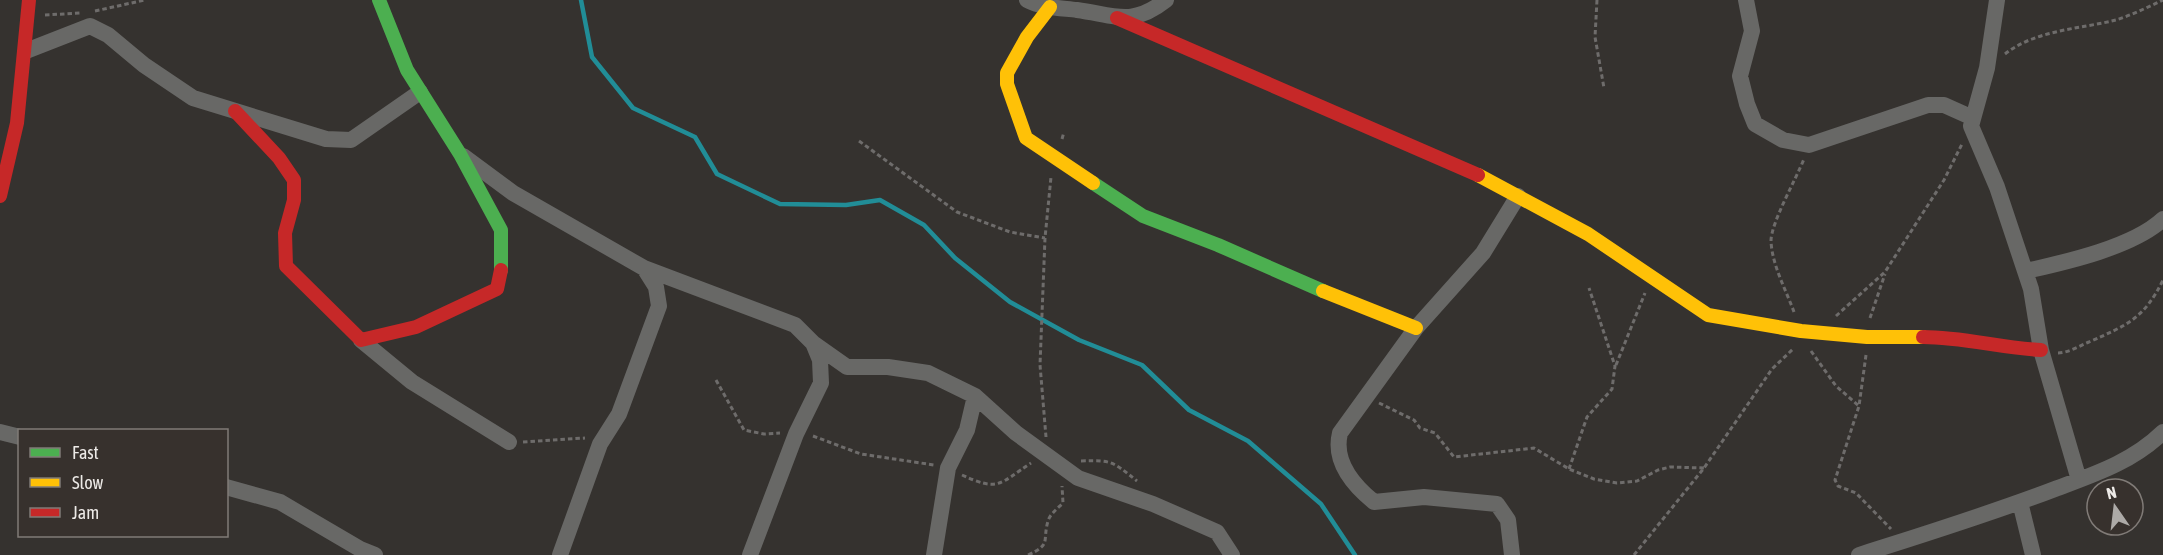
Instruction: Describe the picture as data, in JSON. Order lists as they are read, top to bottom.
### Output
{
  "legend": ["Fast", "Slow", "Jam"],
  "north": "top"
}
